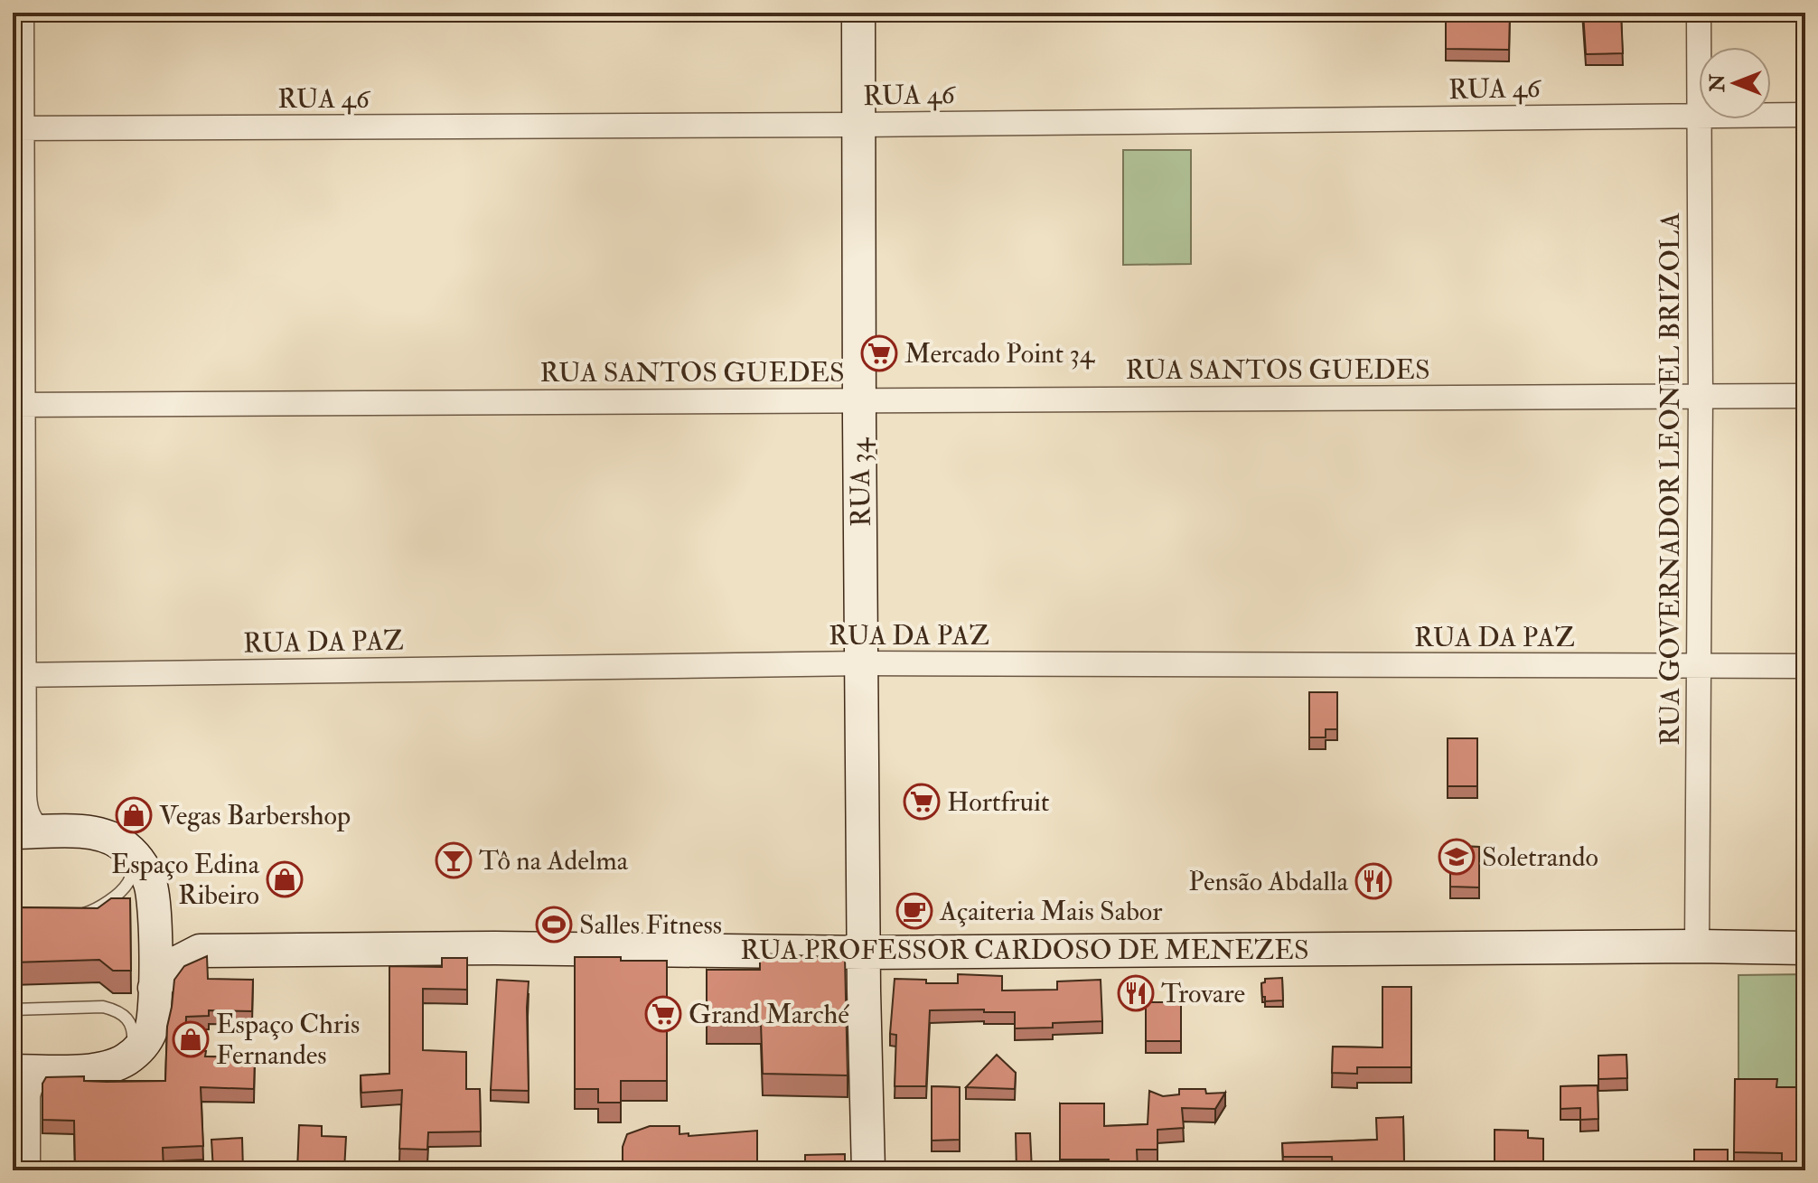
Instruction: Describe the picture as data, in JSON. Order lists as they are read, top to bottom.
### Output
{
  "streets": {
    "street": [
      "RUA 46",
      "RUA SANTOS GUEDES",
      "RUA GOVERNADOR LEONEL BRIZOLA",
      "RUA 34",
      "RUA DA PAZ",
      "RUA PROFESSOR CARDOSO DE MENEZES"
    ]
  },
  "crossings": [
    ["RUA 46", "RUA 34"],
    ["RUA SANTOS GUEDES", "RUA GOVERNADOR LEONEL BRIZOLA"],
    ["RUA SANTOS GUEDES", "RUA 34"],
    ["RUA GOVERNADOR LEONEL BRIZOLA", "RUA DA PAZ"],
    ["RUA GOVERNADOR LEONEL BRIZOLA", "RUA PROFESSOR CARDOSO DE MENEZES"],
    ["RUA 34", "RUA DA PAZ"],
    ["RUA 34", "RUA PROFESSOR CARDOSO DE MENEZES"]
  ],
  "places": {
    "supermarket": ["Mercado Point 34", "Hortfruit", "Grand Marché"],
    "shop": ["Vegas Barbershop", "Espaço Edina Ribeiro", "Espaço Chris Fernandes"],
    "school or university": ["Soletrando"],
    "bar": ["Tô na Adelma"],
    "restaurant": ["Pensão Abdalla", "Trovare"],
    "cafe": ["Açaiteria Mais Sabor"],
    "sports": ["Salles Fitness"]
  },
  "north": "left"
}
